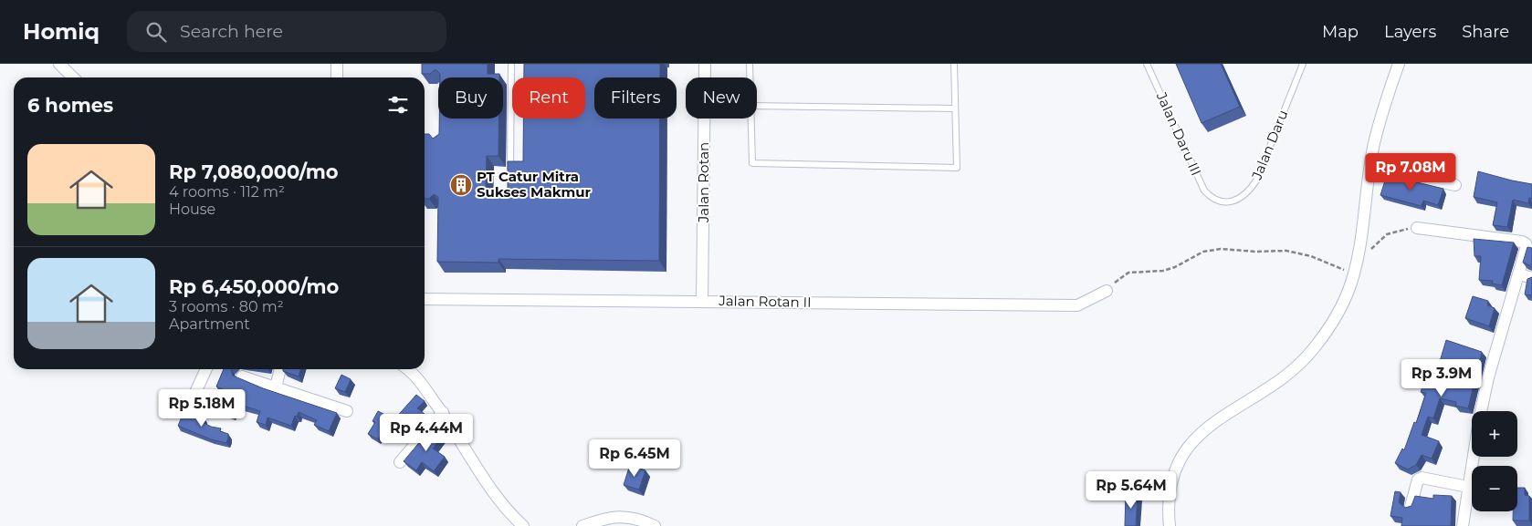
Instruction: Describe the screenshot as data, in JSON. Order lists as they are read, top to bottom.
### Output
{
  "streets": {
    "street": ["Jalan Rotan", "Jalan Rotan II"],
    "lane": ["Jalan Daru III", "Jalan Daru"]
  },
  "crossings": [
    ["Jalan Daru III", "Jalan Daru"],
    ["Jalan Rotan", "Jalan Rotan II"]
  ],
  "places": {
    "building": ["PT Catur Mitra Sukses Makmur"]
  },
  "page": {
    "header": "Homiq",
    "search": "Search here",
    "nav": ["Map", "Layers", "Share"],
    "chip": [
      "Buy",
      "Rent",
      "Filters",
      "New"
    ],
    "heading": "6 homes",
    "list": [
      {
        "name": "Rp 7,080,000/mo",
        "note": "4 rooms · 112 m² · House"
      },
      {
        "name": "Rp 6,450,000/mo",
        "note": "3 rooms · 80 m² · Apartment"
      }
    ],
    "price": [
      "Rp 7.08M",
      "Rp 3.9M",
      "Rp 5.18M",
      "Rp 4.44M",
      "Rp 6.45M",
      "Rp 5.64M"
    ],
    "map_buttons": ["+", "−"]
  }
}
